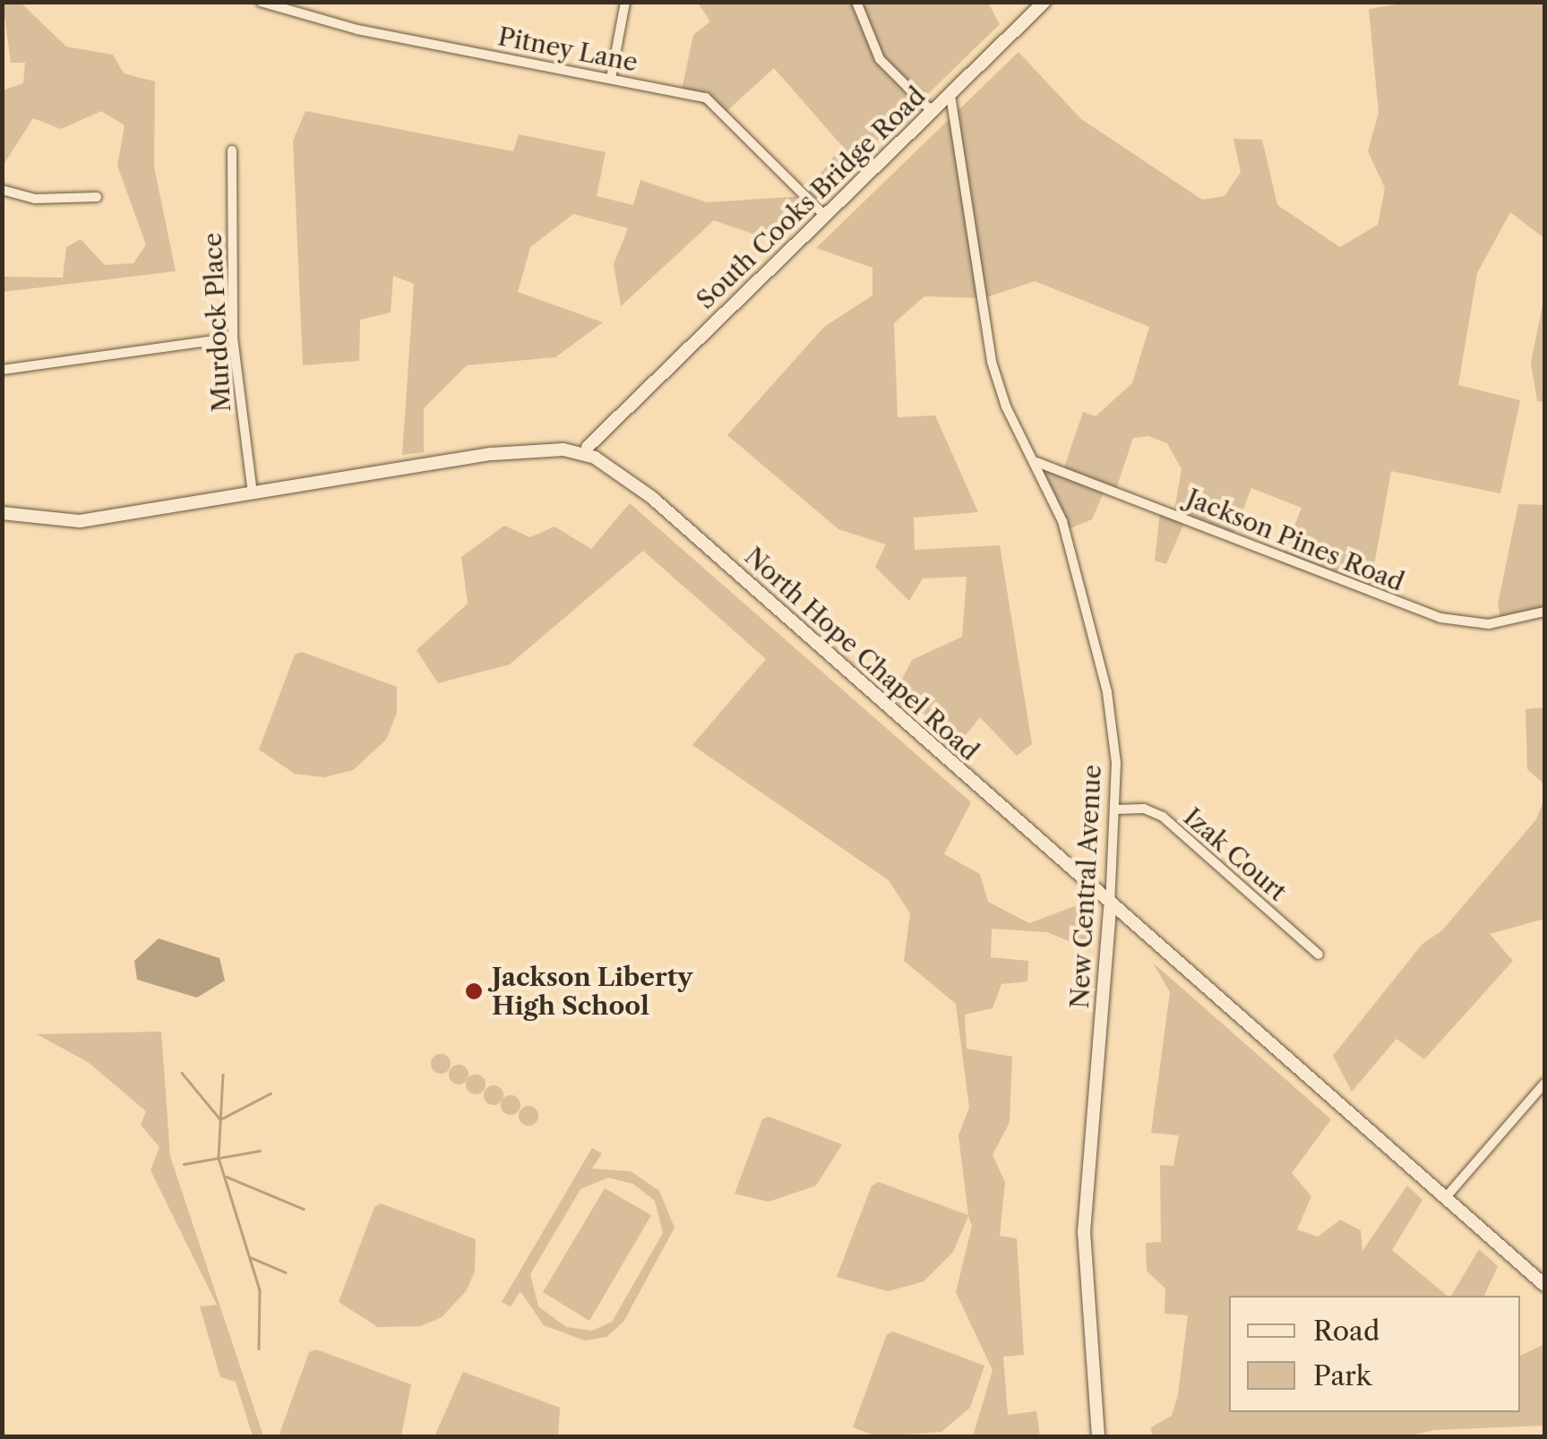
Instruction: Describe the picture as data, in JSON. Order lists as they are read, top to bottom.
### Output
{
  "streets": {
    "main road": ["South Cooks Bridge Road", "North Hope Chapel Road", "New Central Avenue"],
    "street": [
      "Pitney Lane",
      "Murdock Place",
      "Jackson Pines Road",
      "Izak Court"
    ]
  },
  "crossings": [
    ["Pitney Lane", "South Cooks Bridge Road"],
    ["South Cooks Bridge Road", "North Hope Chapel Road"],
    ["South Cooks Bridge Road", "New Central Avenue"],
    ["Murdock Place", "North Hope Chapel Road"],
    ["Jackson Pines Road", "New Central Avenue"],
    ["North Hope Chapel Road", "New Central Avenue"],
    ["Izak Court", "New Central Avenue"]
  ],
  "places": ["Jackson Liberty High School"],
  "legend": ["Road", "Park"]
}
